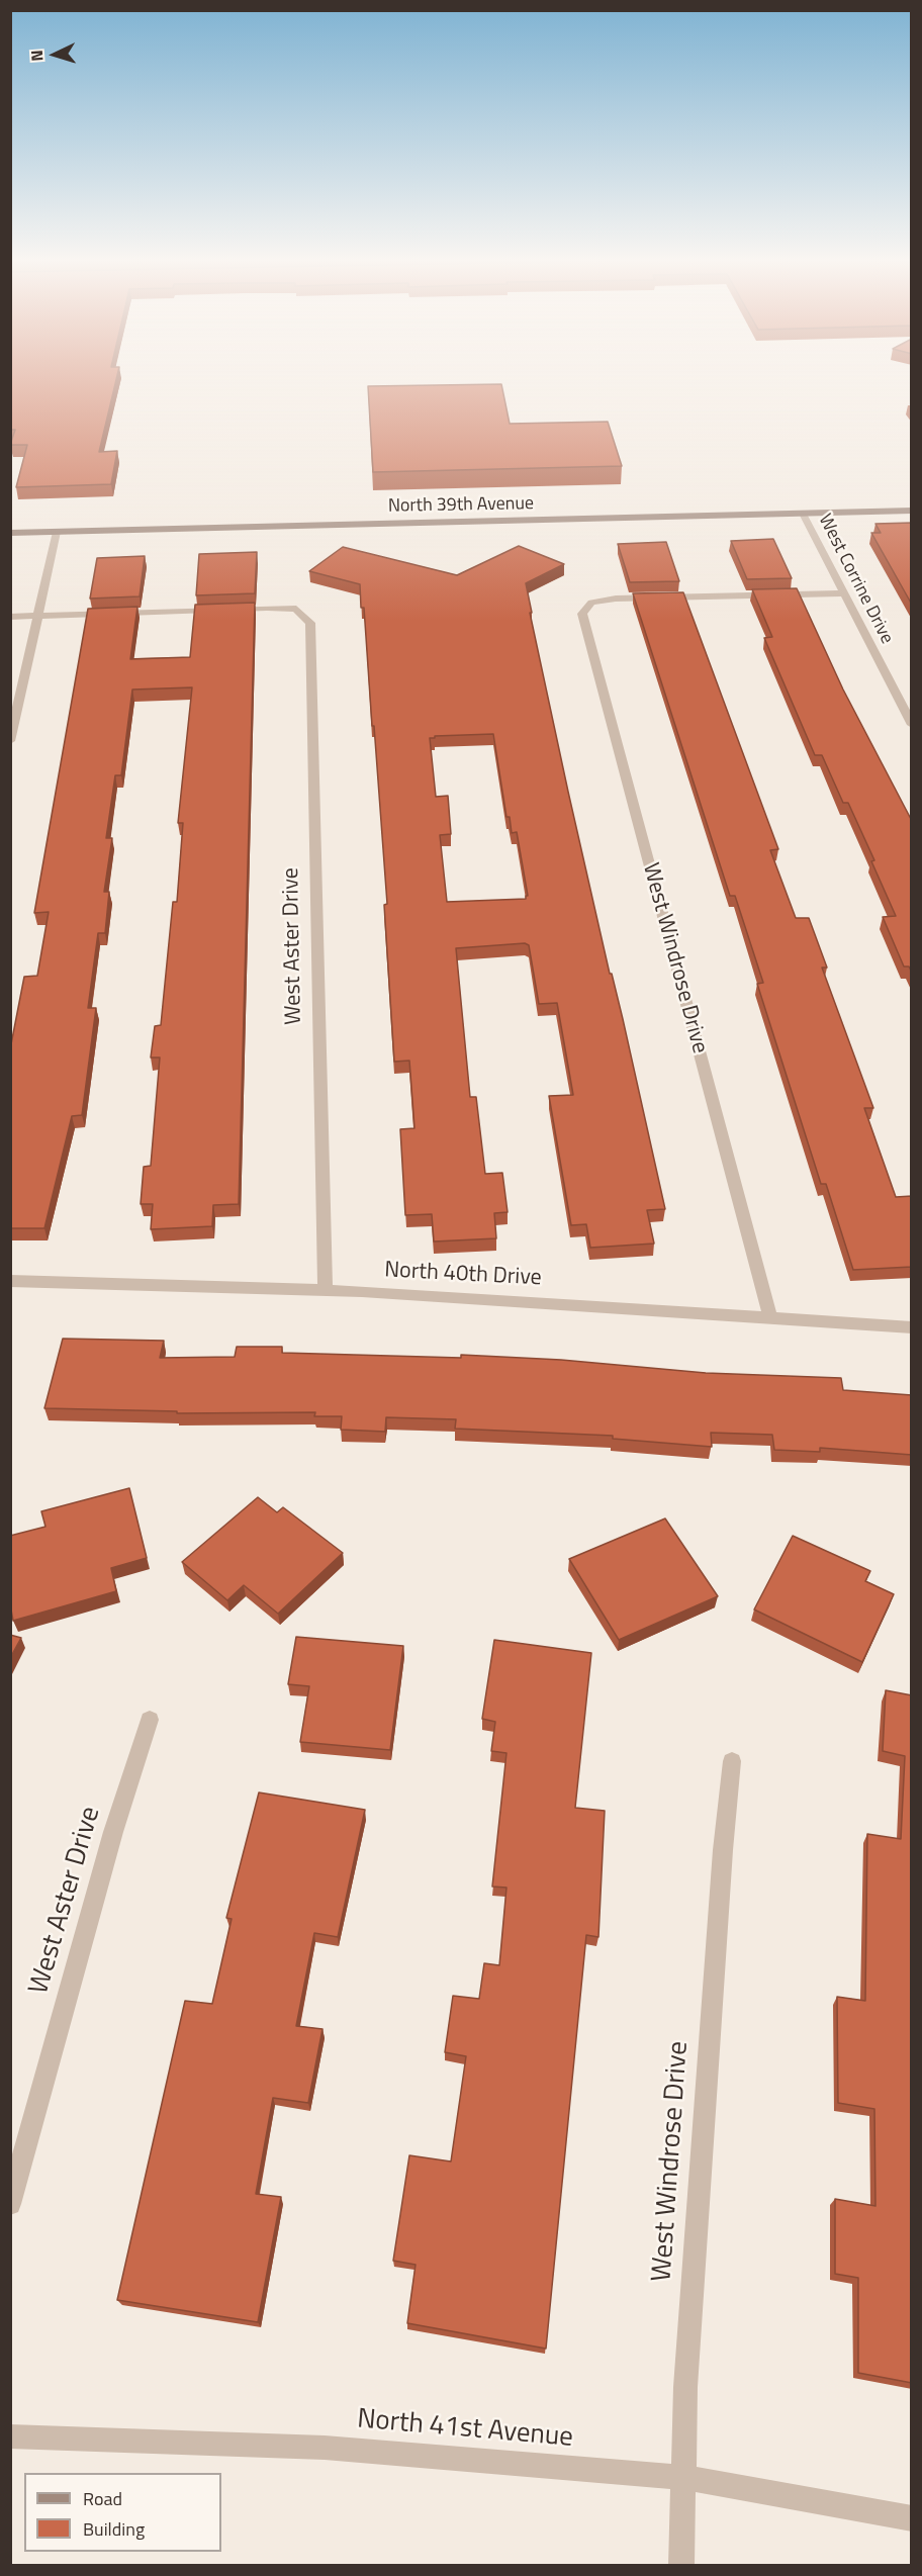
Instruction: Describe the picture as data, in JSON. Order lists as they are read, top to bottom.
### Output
{
  "streets": {
    "street": [
      "North 39th Avenue",
      "West Corrine Drive",
      "West Aster Drive",
      "West Windrose Drive",
      "North 40th Drive",
      "North 41st Avenue"
    ]
  },
  "crossings": [
    ["North 39th Avenue", "West Corrine Drive"],
    ["West Corrine Drive", "West Windrose Drive"],
    ["West Aster Drive", "North 40th Drive"],
    ["West Windrose Drive", "North 40th Drive"],
    ["West Windrose Drive", "North 41st Avenue"]
  ],
  "legend": ["Road", "Building"],
  "north": "left"
}
